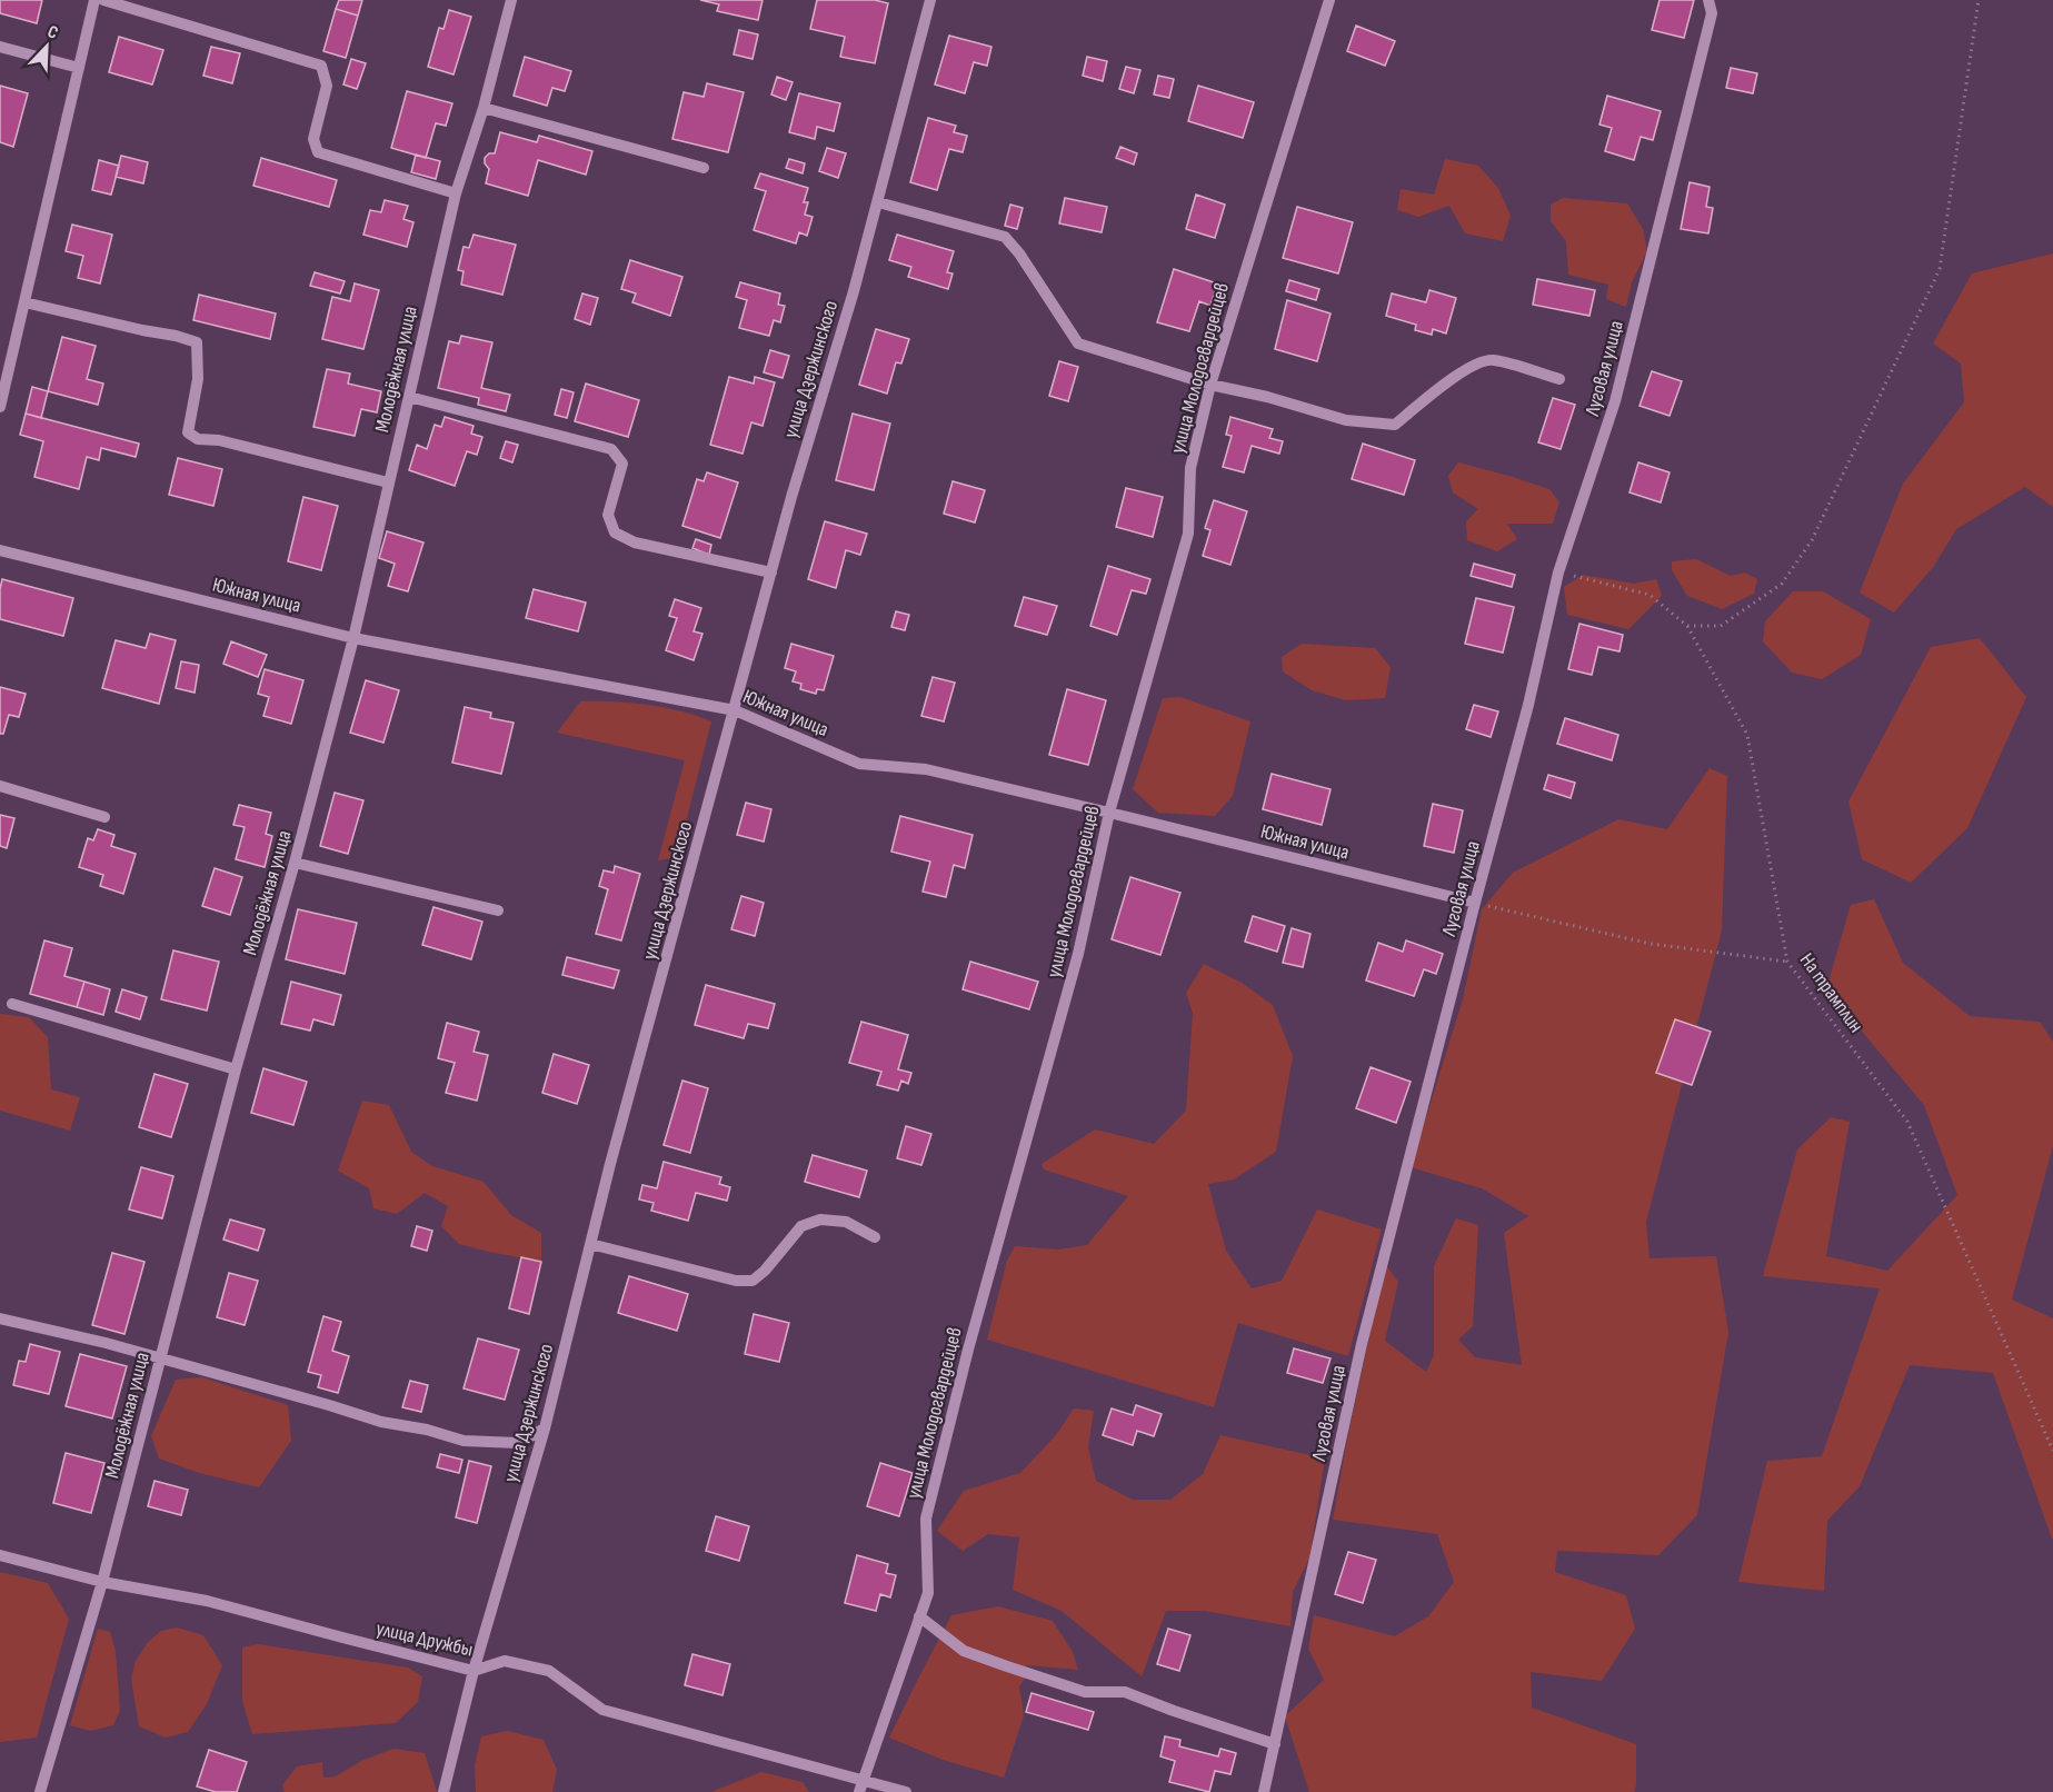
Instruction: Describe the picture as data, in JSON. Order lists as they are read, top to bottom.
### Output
{
  "streets": {
    "street": [
      "улица Молодогвардейцев",
      "Луговая улица",
      "Молодёжная улица",
      "улица Дзержинского",
      "Южная улица",
      "улица Дружбы"
    ],
    "path": ["На трамплин"]
  },
  "crossings": [
    ["улица Молодогвардейцев", "Южная улица"],
    ["улица Молодогвардейцев", "улица Дружбы"],
    ["Луговая улица", "Южная улица"],
    ["Луговая улица", "На трамплин"],
    ["Молодёжная улица", "Южная улица"],
    ["Молодёжная улица", "улица Дружбы"],
    ["улица Дзержинского", "Южная улица"],
    ["улица Дзержинского", "улица Дружбы"]
  ],
  "north": "top right"
}
